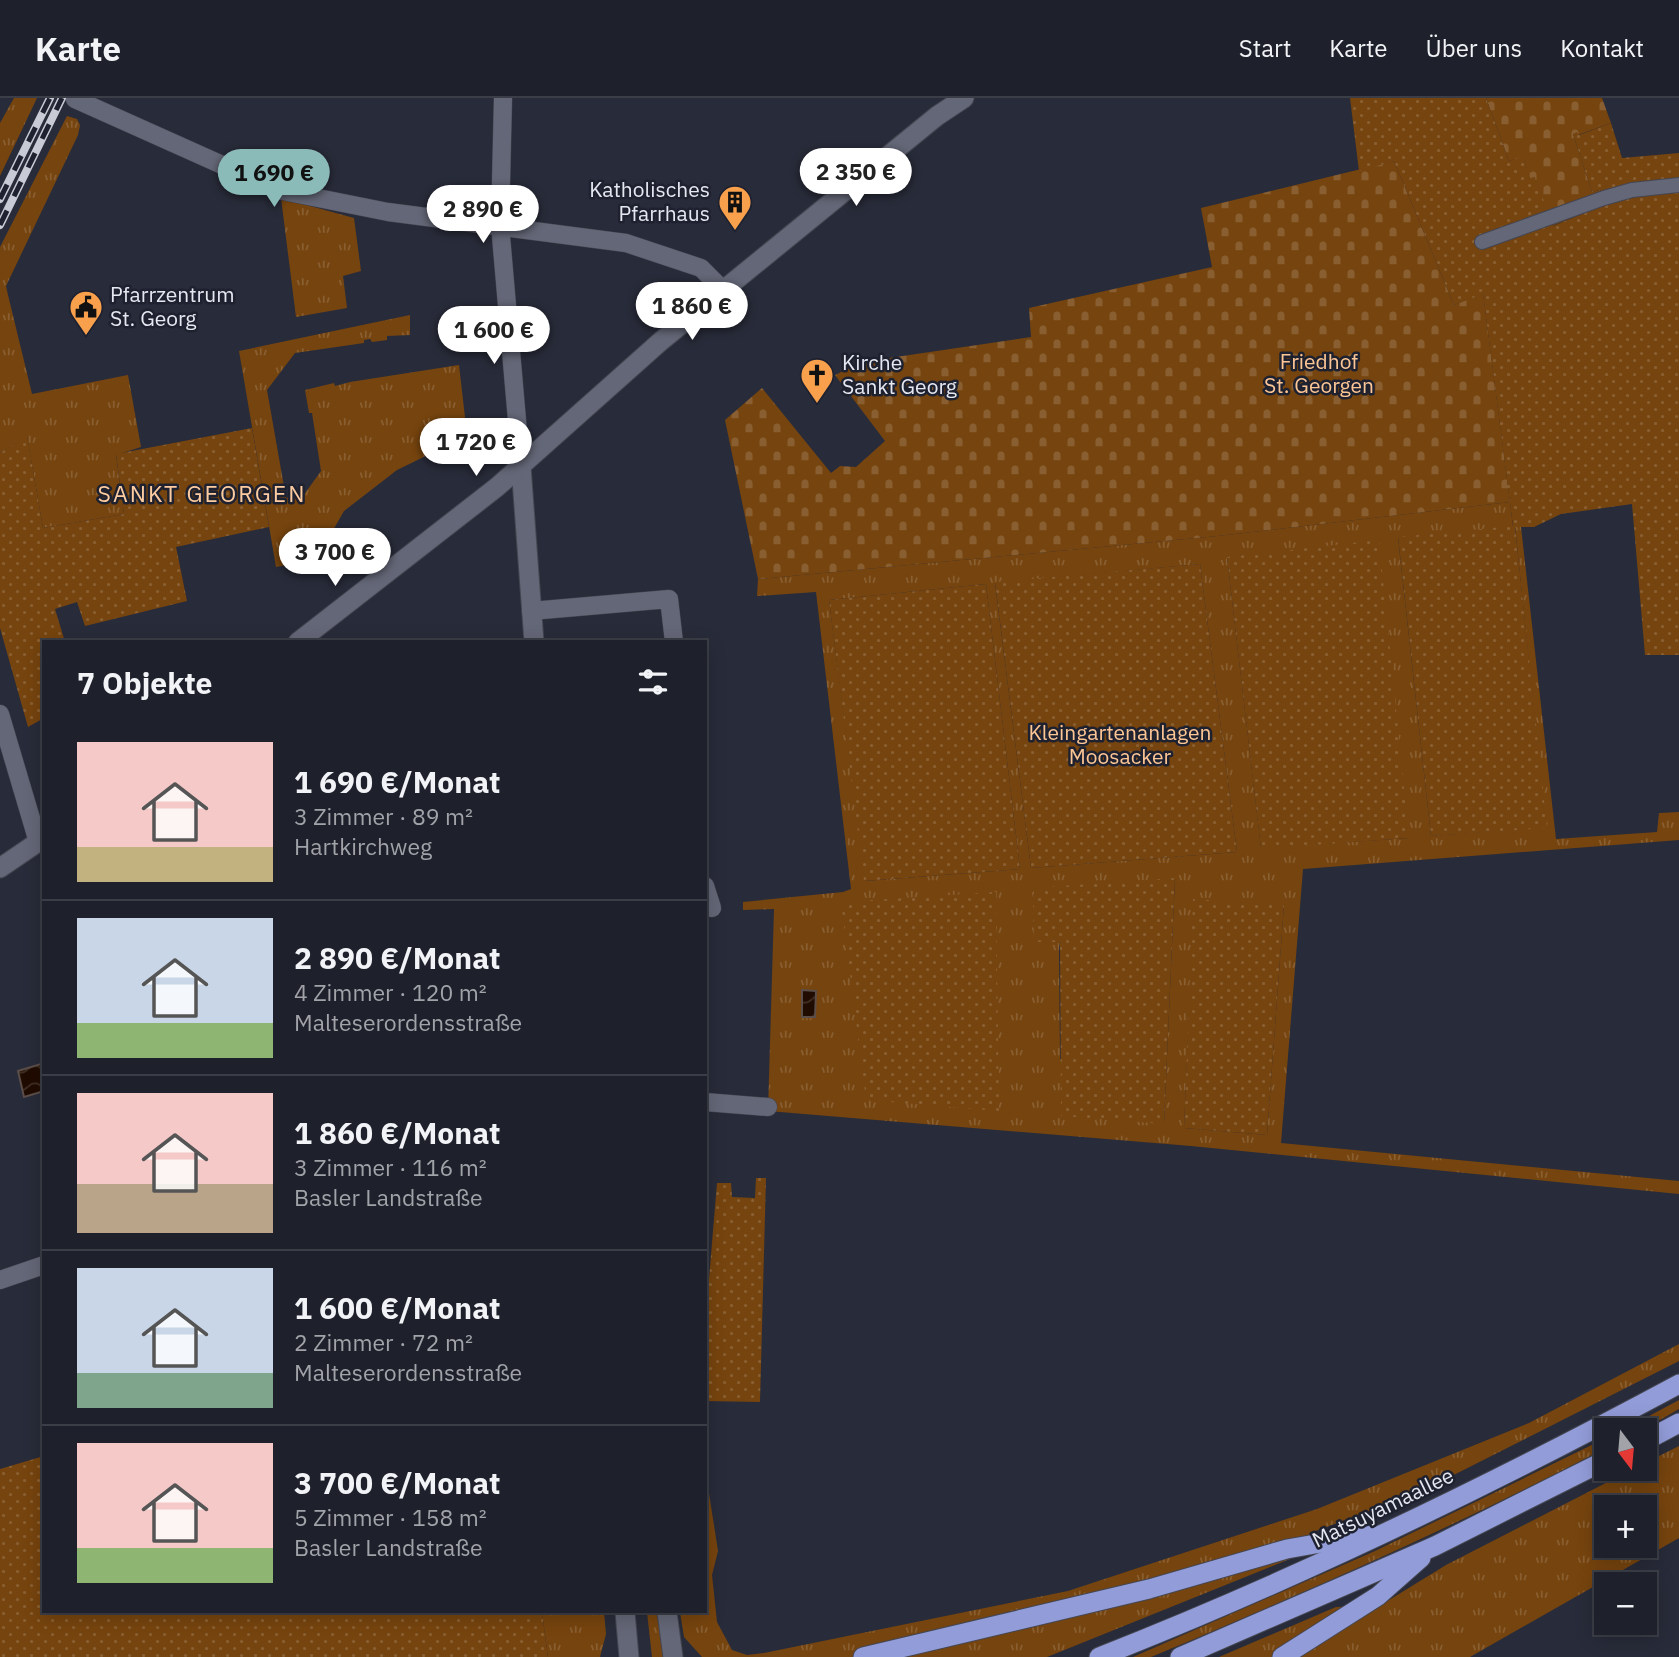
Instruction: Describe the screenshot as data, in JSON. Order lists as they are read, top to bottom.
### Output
{
  "streets": {
    "highway": ["Matsuyamaallee"]
  },
  "districts": ["SANKT GEORGEN"],
  "parks": ["Friedhof St. Georgen", "Kleingartenanlagen Moosacker"],
  "places": {
    "building": ["Katholisches Pfarrhaus"],
    "public building": ["Pfarrzentrum St. Georg"],
    "church": ["Kirche Sankt Georg"]
  },
  "north": "bottom",
  "page": {
    "header": "Karte",
    "nav": [
      "Start",
      "Karte",
      "Über uns",
      "Kontakt"
    ],
    "price": [
      "2 350 €",
      "1 690 €",
      "2 890 €",
      "1 860 €",
      "1 600 €",
      "1 720 €",
      "3 700 €"
    ],
    "heading": "7 Objekte",
    "list": [
      {
        "name": "1 690 €/Monat",
        "note": "3 Zimmer · 89 m² · Hartkirchweg"
      },
      {
        "name": "2 890 €/Monat",
        "note": "4 Zimmer · 120 m² · Malteserordensstraße"
      },
      {
        "name": "1 860 €/Monat",
        "note": "3 Zimmer · 116 m² · Basler Landstraße"
      },
      {
        "name": "1 600 €/Monat",
        "note": "2 Zimmer · 72 m² · Malteserordensstraße"
      },
      {
        "name": "3 700 €/Monat",
        "note": "5 Zimmer · 158 m² · Basler Landstraße"
      }
    ],
    "map_buttons": ["+", "−"]
  }
}
